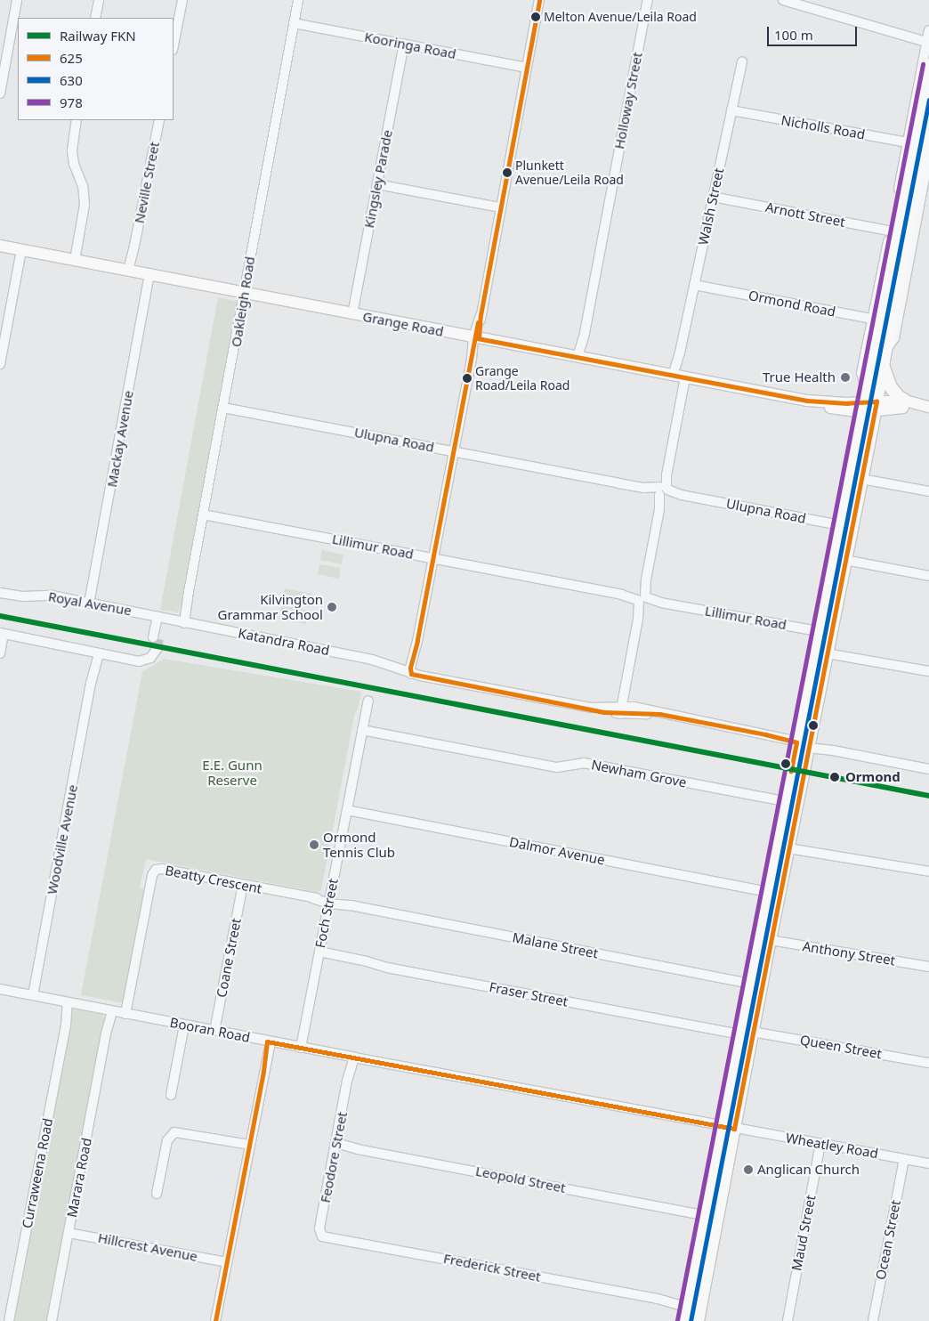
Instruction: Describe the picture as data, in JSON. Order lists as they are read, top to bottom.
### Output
{
  "streets": {
    "main road": ["Grange Road"],
    "street": [
      "Kooringa Road",
      "Holloway Street",
      "Nicholls Road",
      "Kingsley Parade",
      "Neville Street",
      "Walsh Street",
      "Arnott Street",
      "Oakleigh Road",
      "Ormond Road",
      "Mackay Avenue",
      "Ulupna Road",
      "Lillimur Road",
      "Royal Avenue",
      "Katandra Road",
      "Newham Grove",
      "Woodville Avenue",
      "Dalmor Avenue",
      "Beatty Crescent",
      "Foch Street",
      "Malane Street",
      "Anthony Street",
      "Coane Street",
      "Fraser Street",
      "Booran Road",
      "Queen Street",
      "Wheatley Road",
      "Feodore Street",
      "Curraweena Road",
      "Marara Road",
      "Leopold Street",
      "Maud Street",
      "Ocean Street",
      "Hillcrest Avenue",
      "Frederick Street"
    ]
  },
  "crossings": [
    ["Kooringa Road", "Kingsley Parade"],
    ["Kooringa Road", "Oakleigh Road"],
    ["Holloway Street", "Grange Road"],
    ["Nicholls Road", "Walsh Street"],
    ["Kingsley Parade", "Grange Road"],
    ["Neville Street", "Grange Road"],
    ["Walsh Street", "Arnott Street"],
    ["Walsh Street", "Ormond Road"],
    ["Walsh Street", "Grange Road"],
    ["Walsh Street", "Ulupna Road"],
    ["Walsh Street", "Lillimur Road"],
    ["Walsh Street", "Katandra Road"],
    ["Oakleigh Road", "Grange Road"],
    ["Oakleigh Road", "Ulupna Road"],
    ["Oakleigh Road", "Lillimur Road"],
    ["Oakleigh Road", "Royal Avenue"],
    ["Oakleigh Road", "Katandra Road"],
    ["Grange Road", "Mackay Avenue"],
    ["Mackay Avenue", "Royal Avenue"],
    ["Royal Avenue", "Katandra Road"],
    ["Newham Grove", "Foch Street"],
    ["Woodville Avenue", "Booran Road"],
    ["Dalmor Avenue", "Foch Street"],
    ["Beatty Crescent", "Foch Street"],
    ["Beatty Crescent", "Malane Street"],
    ["Beatty Crescent", "Coane Street"],
    ["Beatty Crescent", "Booran Road"],
    ["Foch Street", "Malane Street"],
    ["Foch Street", "Fraser Street"],
    ["Foch Street", "Booran Road"],
    ["Coane Street", "Booran Road"],
    ["Booran Road", "Wheatley Road"],
    ["Booran Road", "Feodore Street"],
    ["Booran Road", "Curraweena Road"],
    ["Booran Road", "Marara Road"],
    ["Wheatley Road", "Maud Street"],
    ["Wheatley Road", "Ocean Street"],
    ["Feodore Street", "Leopold Street"],
    ["Feodore Street", "Frederick Street"],
    ["Marara Road", "Hillcrest Avenue"]
  ],
  "parks": ["E.E. Gunn Reserve"],
  "places": [
    "Melton Avenue/Leila Road",
    "Plunkett Avenue/Leila Road",
    "True Health",
    "Grange Road/Leila Road",
    "Kilvington Grammar School",
    "Ormond",
    "Ormond Tennis Club",
    "Anglican Church"
  ],
  "lines": [
    "transit line 625",
    "transit line 978",
    "transit line 630",
    "rail line FKN"
  ],
  "legend": [
    "Railway FKN",
    "625",
    "630",
    "978"
  ],
  "scale_bar": "100 m"
}
